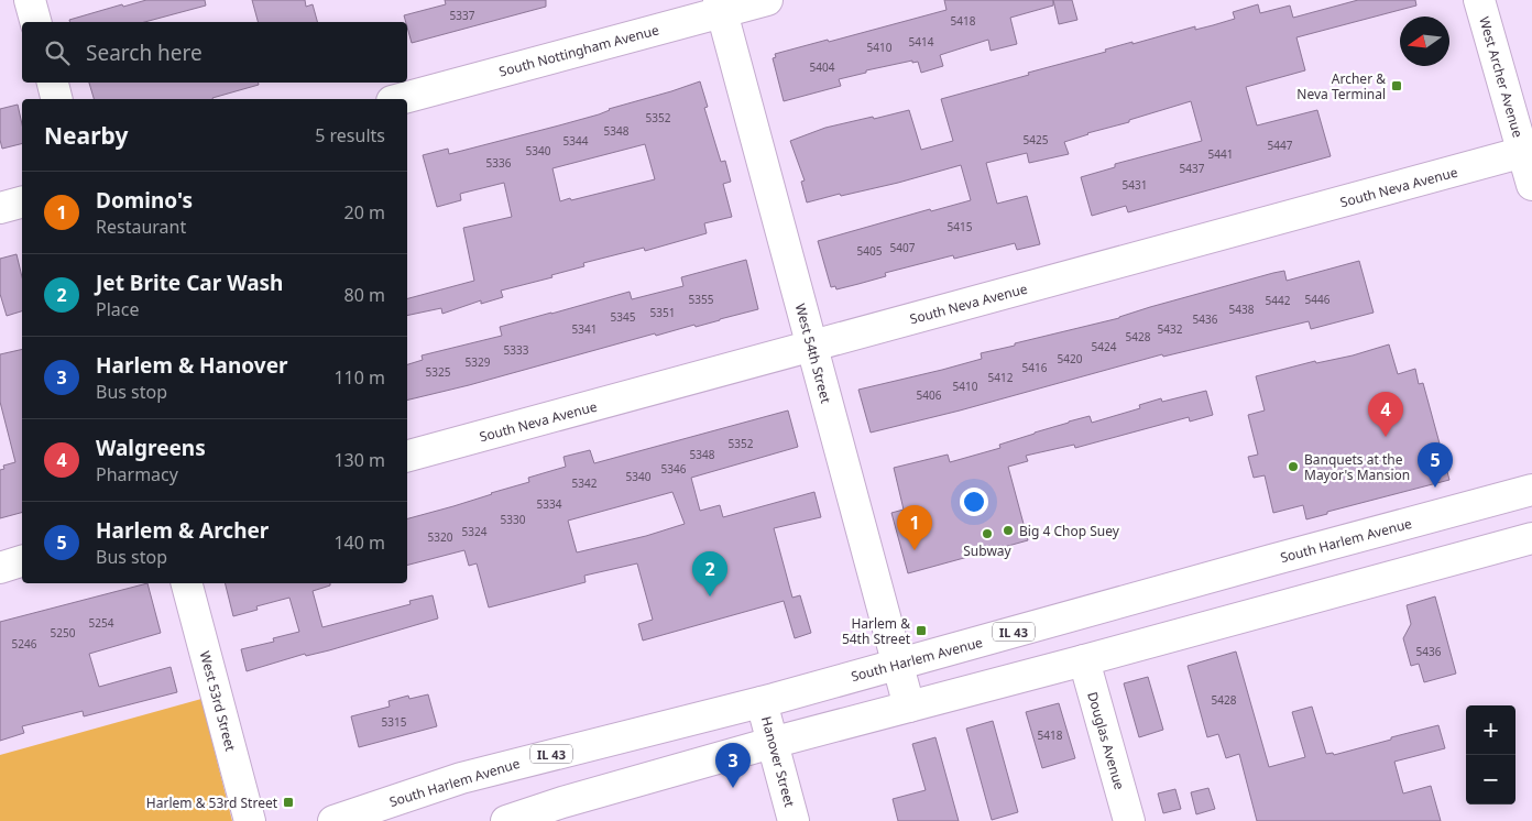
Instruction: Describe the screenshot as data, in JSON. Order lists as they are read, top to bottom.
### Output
{
  "streets": {
    "street": [
      "South Nottingham Avenue",
      "West Archer Avenue",
      "South Neva Avenue",
      "West 54th Street",
      "South Harlem Avenue",
      "IL 43",
      "West 53rd Street",
      "Douglas Avenue",
      "Hanover Street"
    ]
  },
  "crossings": [
    ["South Nottingham Avenue", "West 54th Street"],
    ["West Archer Avenue", "South Neva Avenue"],
    ["South Neva Avenue", "West 54th Street"],
    ["West 54th Street", "South Harlem Avenue"],
    ["South Harlem Avenue", "Hanover Street"]
  ],
  "places": {
    "transit": ["Archer & Neva Terminal", "Harlem & 54th Street", "Harlem & 53rd Street"],
    "other": ["Banquets at the Mayor's Mansion", "Big 4 Chop Suey", "Subway"]
  },
  "house_numbers": [
    "5337",
    "5418",
    "5414",
    "5410",
    "5404",
    "5352",
    "5348",
    "5425",
    "5344",
    "5447",
    "5340",
    "5441",
    "5336",
    "5437",
    "5431",
    "5415",
    "5407",
    "5405",
    "5355",
    "5446",
    "5442",
    "5438",
    "5351",
    "5345",
    "5436",
    "5341",
    "5432",
    "5428",
    "5424",
    "5333",
    "5420",
    "5329",
    "5416",
    "5325",
    "5412",
    "5410",
    "5406",
    "5352",
    "5348",
    "5346",
    "5340",
    "5342",
    "5334",
    "5330",
    "5324",
    "5320",
    "5254",
    "5250",
    "5246",
    "5436",
    "5428",
    "5315",
    "5418"
  ],
  "north": "left",
  "page": {
    "search": "Search here",
    "heading": ["Nearby", "5 results"],
    "list": [
      {
        "mark": "1",
        "name": "Domino's",
        "note": "Restaurant",
        "value": "20 m"
      },
      {
        "mark": "2",
        "name": "Jet Brite Car Wash",
        "note": "Place",
        "value": "80 m"
      },
      {
        "mark": "3",
        "name": "Harlem & Hanover",
        "note": "Bus stop",
        "value": "110 m"
      },
      {
        "mark": "4",
        "name": "Walgreens",
        "note": "Pharmacy",
        "value": "130 m"
      },
      {
        "mark": "5",
        "name": "Harlem & Archer",
        "note": "Bus stop",
        "value": "140 m"
      }
    ],
    "pins": [
      "4",
      "5",
      "1",
      "2",
      "3"
    ],
    "map_buttons": ["+", "−"]
  }
}
